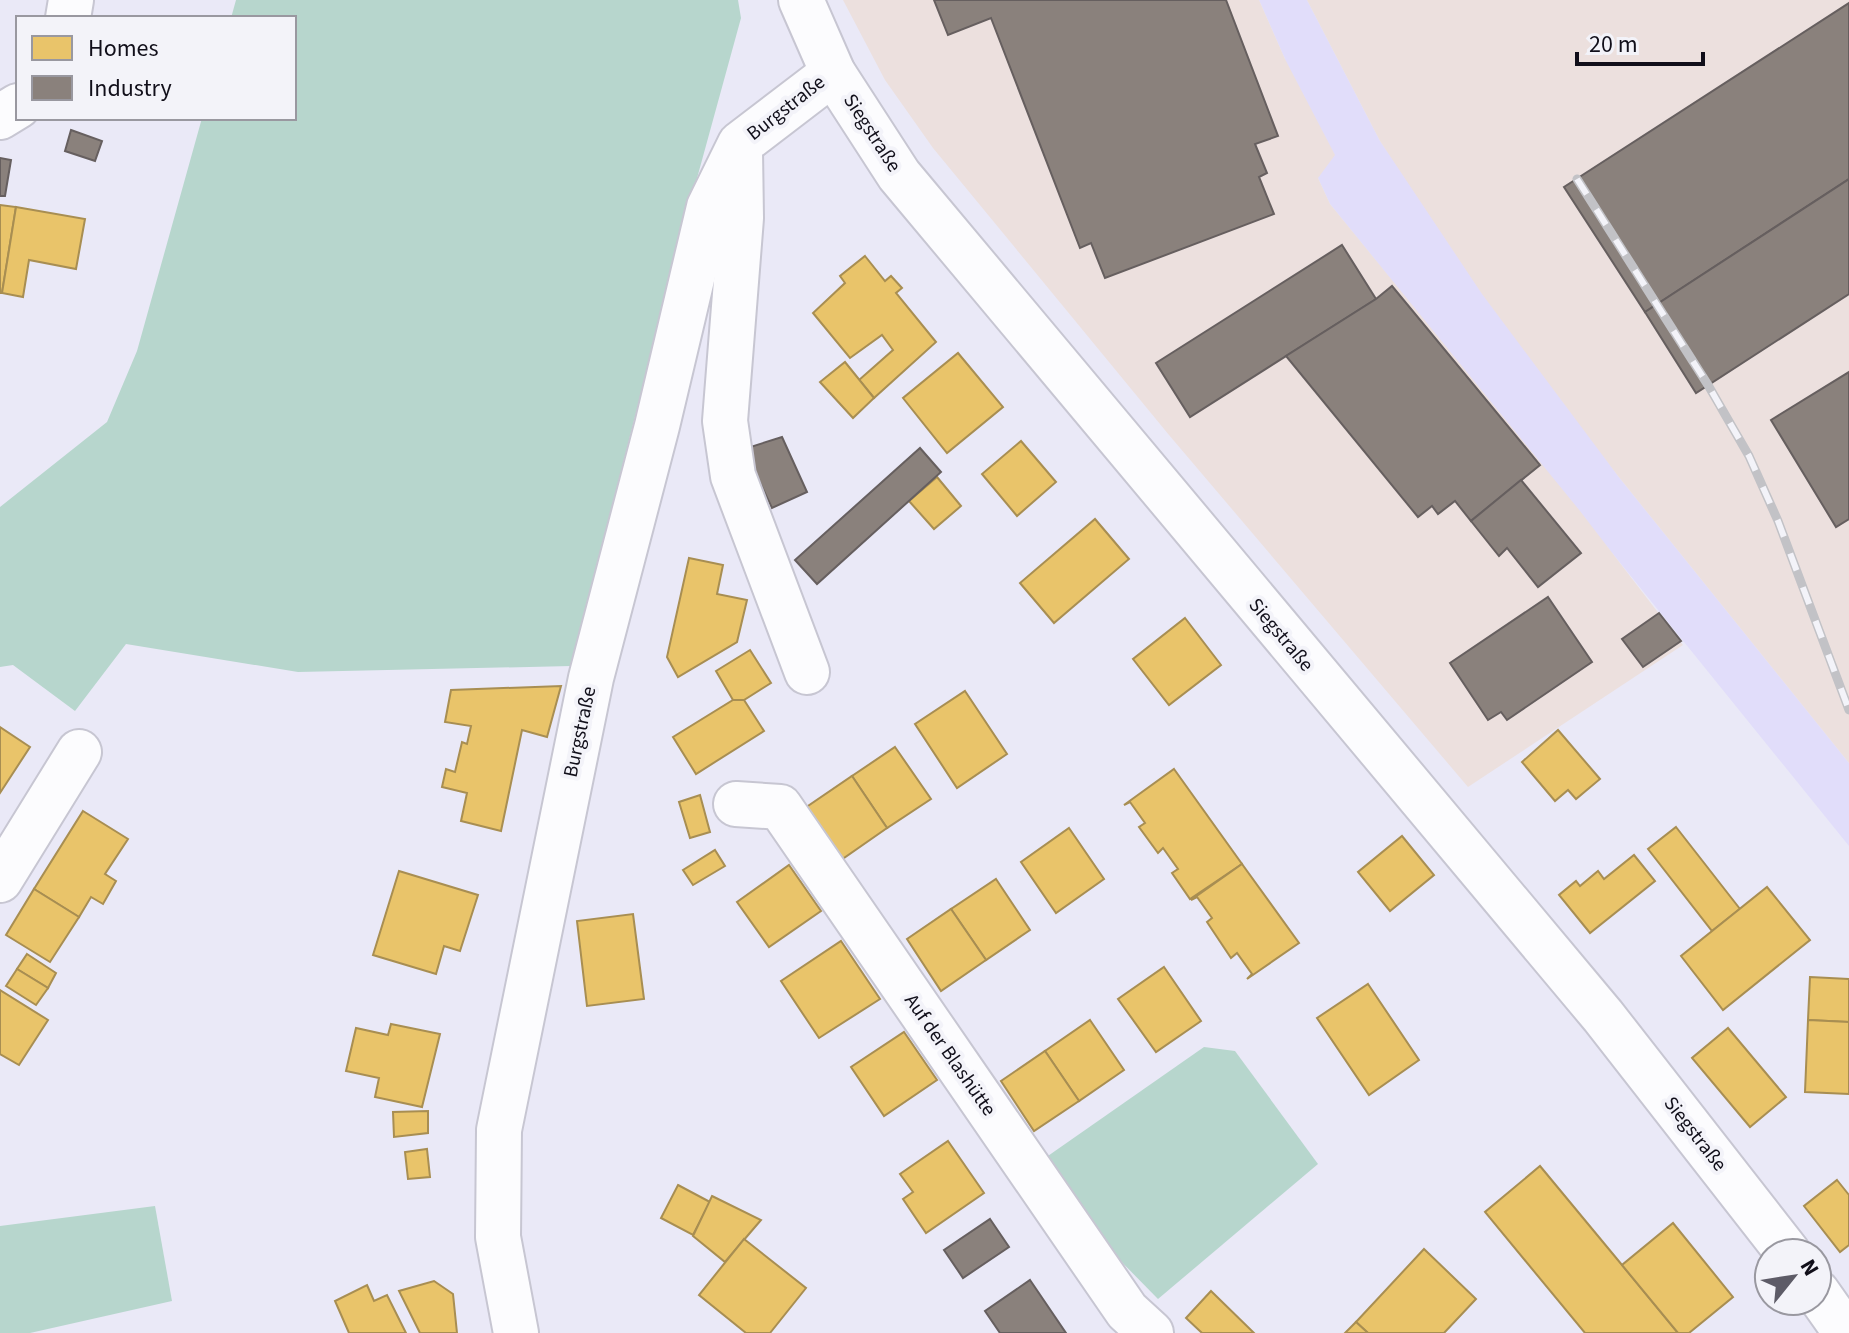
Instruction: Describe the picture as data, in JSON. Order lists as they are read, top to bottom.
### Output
{
  "streets": {
    "street": ["Burgstraße", "Siegstraße", "Auf der Blashütte"]
  },
  "crossings": [
    ["Burgstraße", "Siegstraße"]
  ],
  "legend": ["Homes", "Industry"],
  "scale_bar": "20 m",
  "north": "top right"
}
